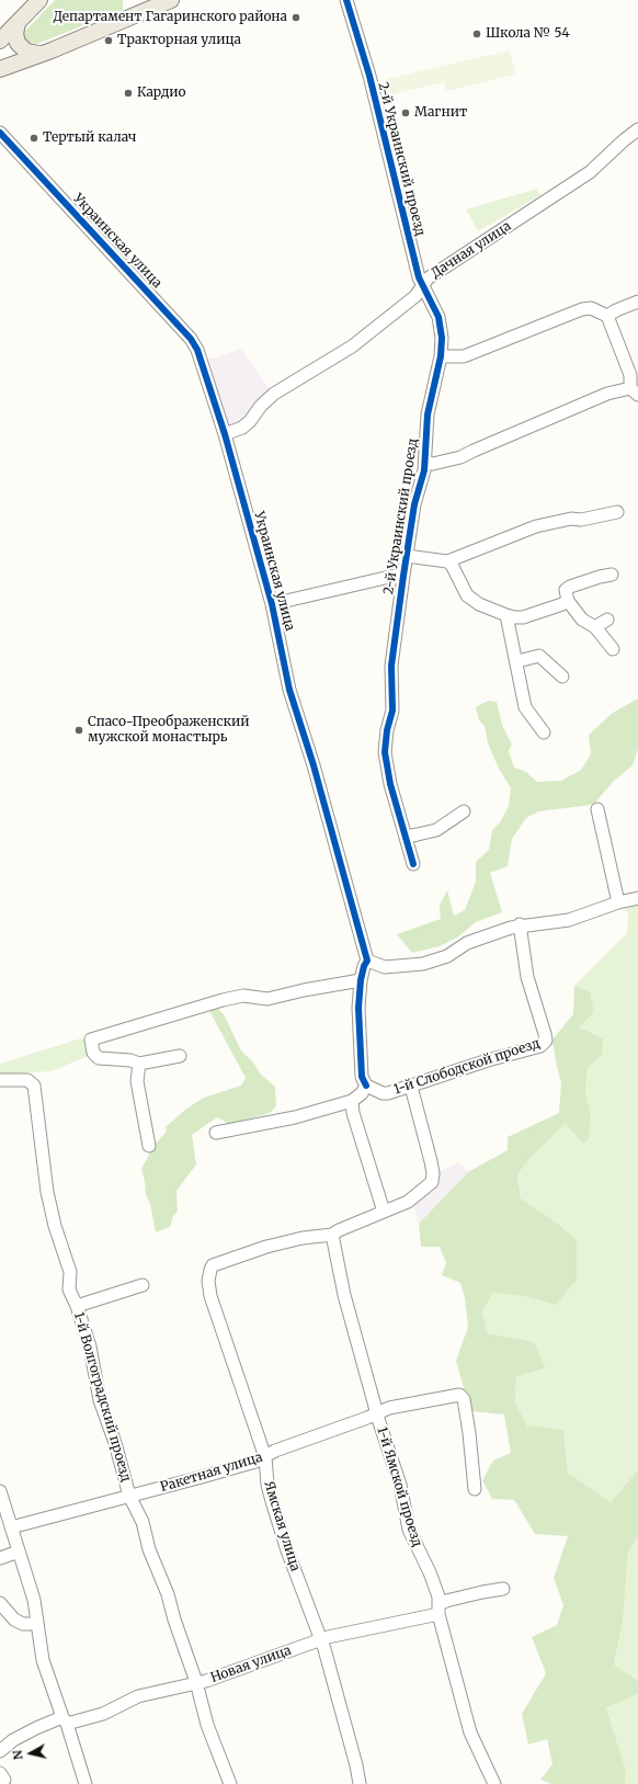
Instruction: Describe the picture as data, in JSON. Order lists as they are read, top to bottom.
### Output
{
  "streets": {
    "street": [
      "2-й Украинский проезд",
      "Украинская улица",
      "Дачная улица",
      "1-й Слободской проезд",
      "1-й Волгоградский проезд",
      "Ракетная улица",
      "1-й Ямской проезд",
      "Ямская улица",
      "Новая улица"
    ]
  },
  "crossings": [
    ["2-й Украинский проезд", "Дачная улица"],
    ["Украинская улица", "Дачная улица"],
    ["1-й Волгоградский проезд", "Ракетная улица"],
    ["1-й Волгоградский проезд", "Новая улица"],
    ["Ракетная улица", "1-й Ямской проезд"],
    ["Ракетная улица", "Ямская улица"],
    ["1-й Ямской проезд", "Ямская улица"],
    ["1-й Ямской проезд", "Новая улица"],
    ["Ямская улица", "Новая улица"]
  ],
  "places": [
    "Департамент Гагаринского района",
    "Школа № 54",
    "Тракторная улица",
    "Кардио",
    "Магнит",
    "Тертый калач",
    "Спасо-Преображенский мужской монастырь"
  ],
  "north": "left"
}
